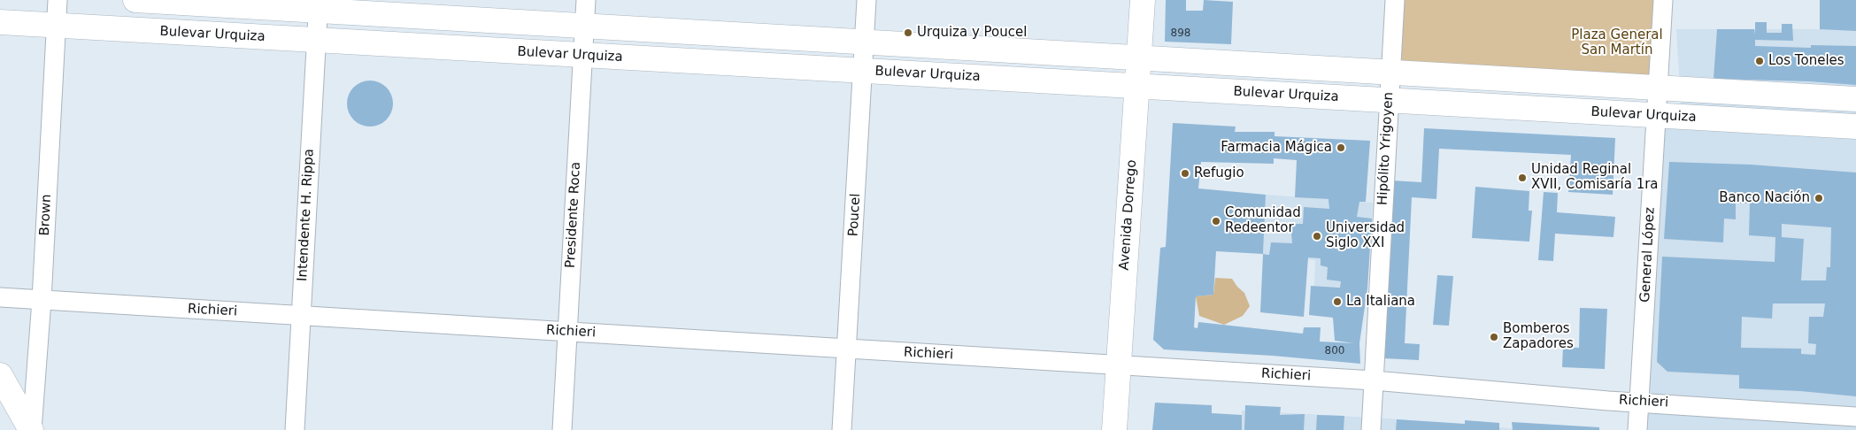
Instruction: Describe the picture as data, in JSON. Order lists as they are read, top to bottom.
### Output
{
  "streets": {
    "main road": ["Bulevar Urquiza", "Avenida Dorrego"],
    "street": [
      "Hipólito Yrigoyen",
      "Brown",
      "Intendente H. Rippa",
      "Presidente Roca",
      "Poucel",
      "General López",
      "Richieri"
    ]
  },
  "crossings": [
    ["Bulevar Urquiza", "Hipólito Yrigoyen"],
    ["Bulevar Urquiza", "Brown"],
    ["Bulevar Urquiza", "Intendente H. Rippa"],
    ["Bulevar Urquiza", "Presidente Roca"],
    ["Bulevar Urquiza", "Poucel"],
    ["Bulevar Urquiza", "Avenida Dorrego"],
    ["Bulevar Urquiza", "General López"],
    ["Hipólito Yrigoyen", "Richieri"],
    ["Brown", "Richieri"],
    ["Intendente H. Rippa", "Richieri"],
    ["Presidente Roca", "Richieri"],
    ["Poucel", "Richieri"],
    ["Avenida Dorrego", "Richieri"],
    ["General López", "Richieri"]
  ],
  "parks": ["Plaza General San Martín"],
  "places": [
    "Urquiza y Poucel",
    "Los Toneles",
    "Farmacia Mágica",
    "Refugio",
    "Unidad Reginal XVII, Comisaría 1ra",
    "Banco Nación",
    "Comunidad Redeentor",
    "Universidad Siglo XXI",
    "La Italiana",
    "Bomberos Zapadores"
  ],
  "house_numbers": ["898", "800"]
}
